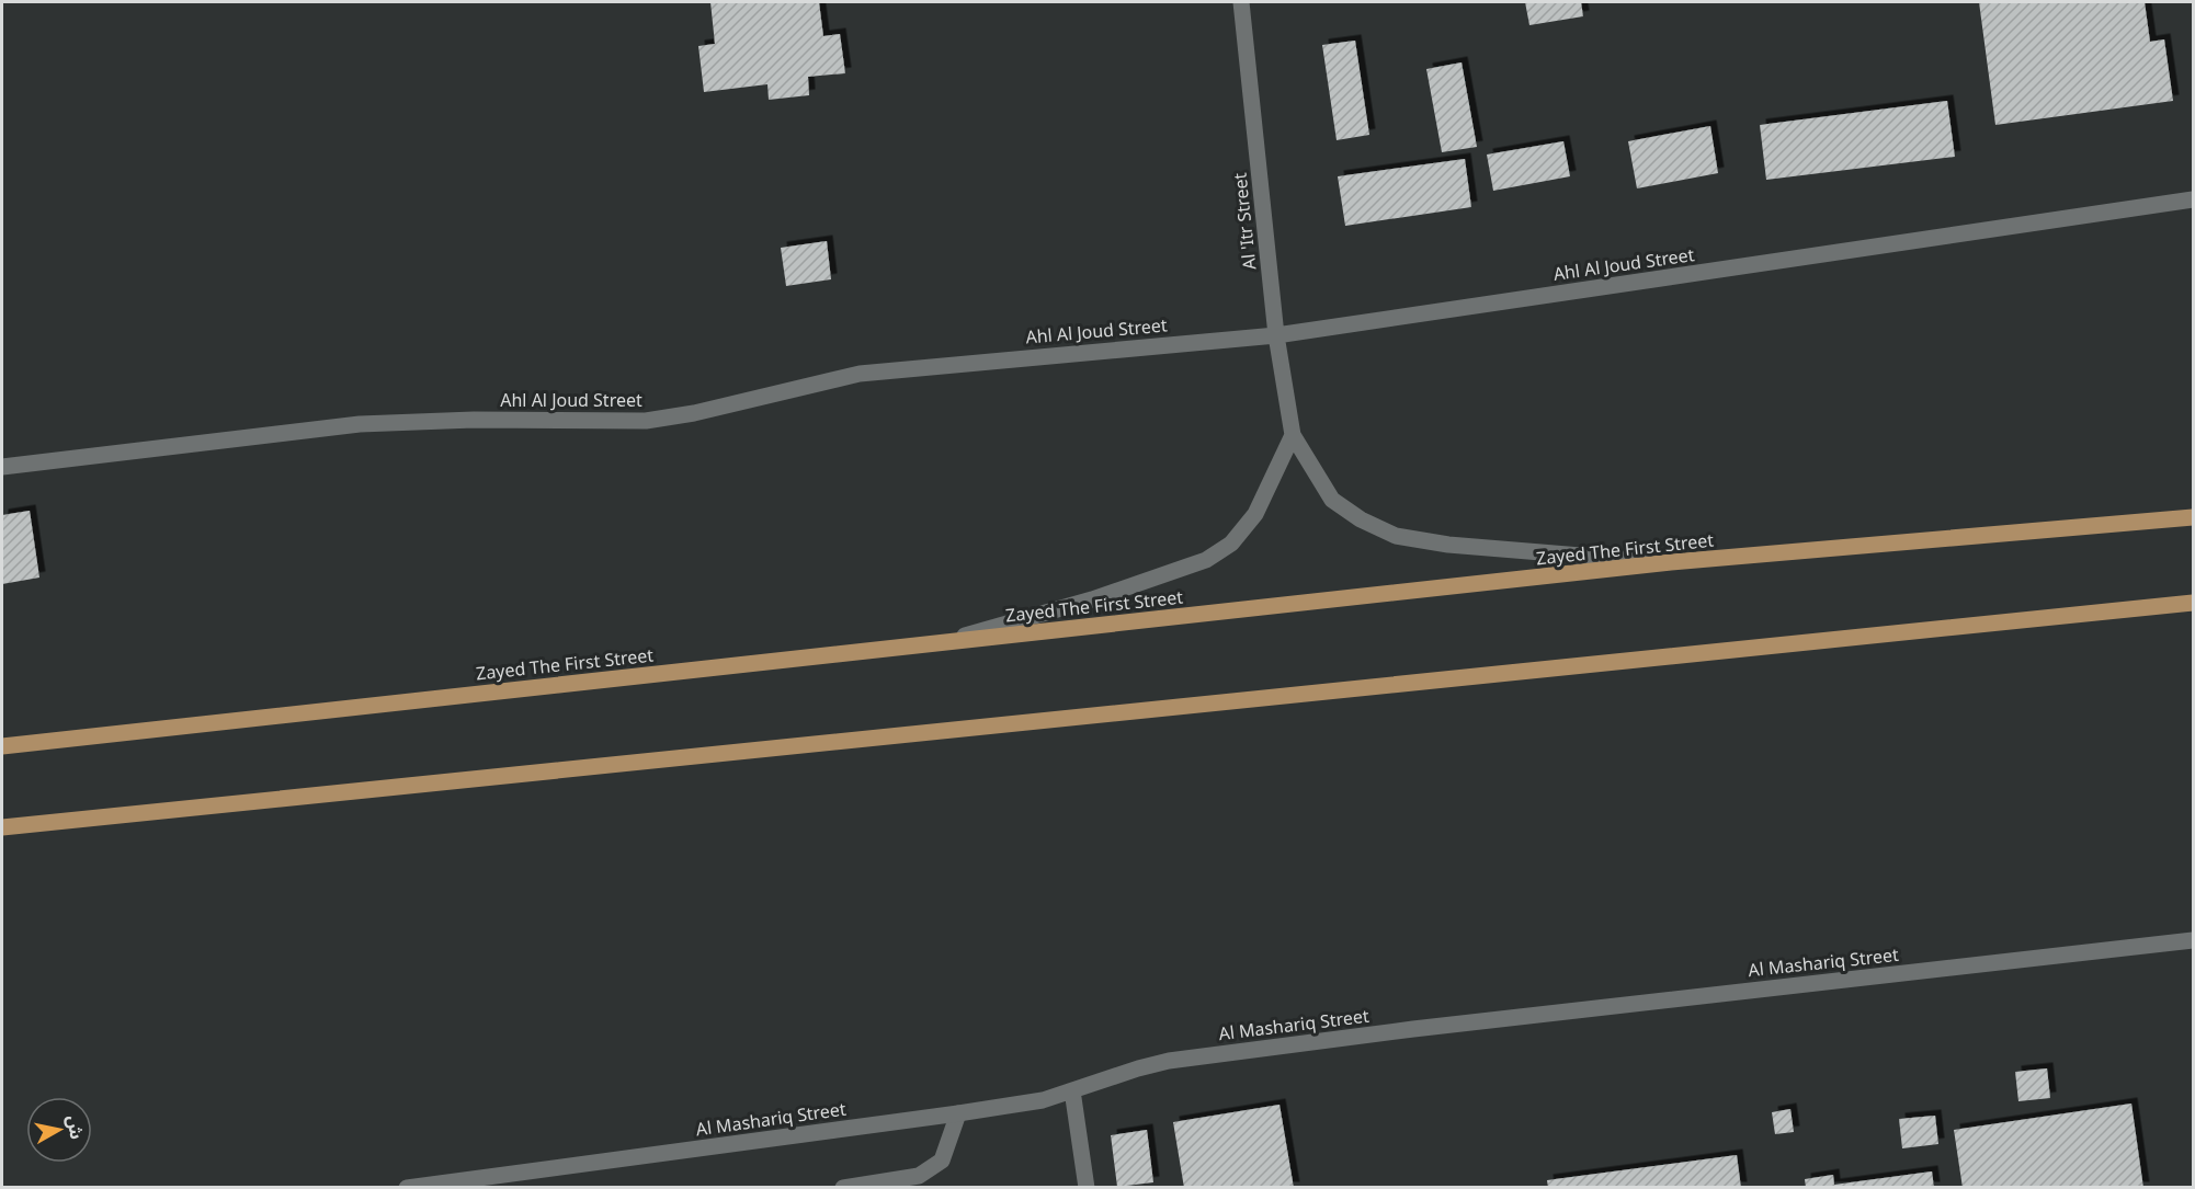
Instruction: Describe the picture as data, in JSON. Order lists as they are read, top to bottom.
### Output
{
  "streets": {
    "main road": ["Zayed The First Street"],
    "street": ["Al 'Itr Street", "Ahl Al Joud Street", "Al Mashariq Street"]
  },
  "crossings": [
    ["Al 'Itr Street", "Ahl Al Joud Street"],
    ["Al 'Itr Street", "Zayed The First Street"]
  ],
  "north": "right"
}
